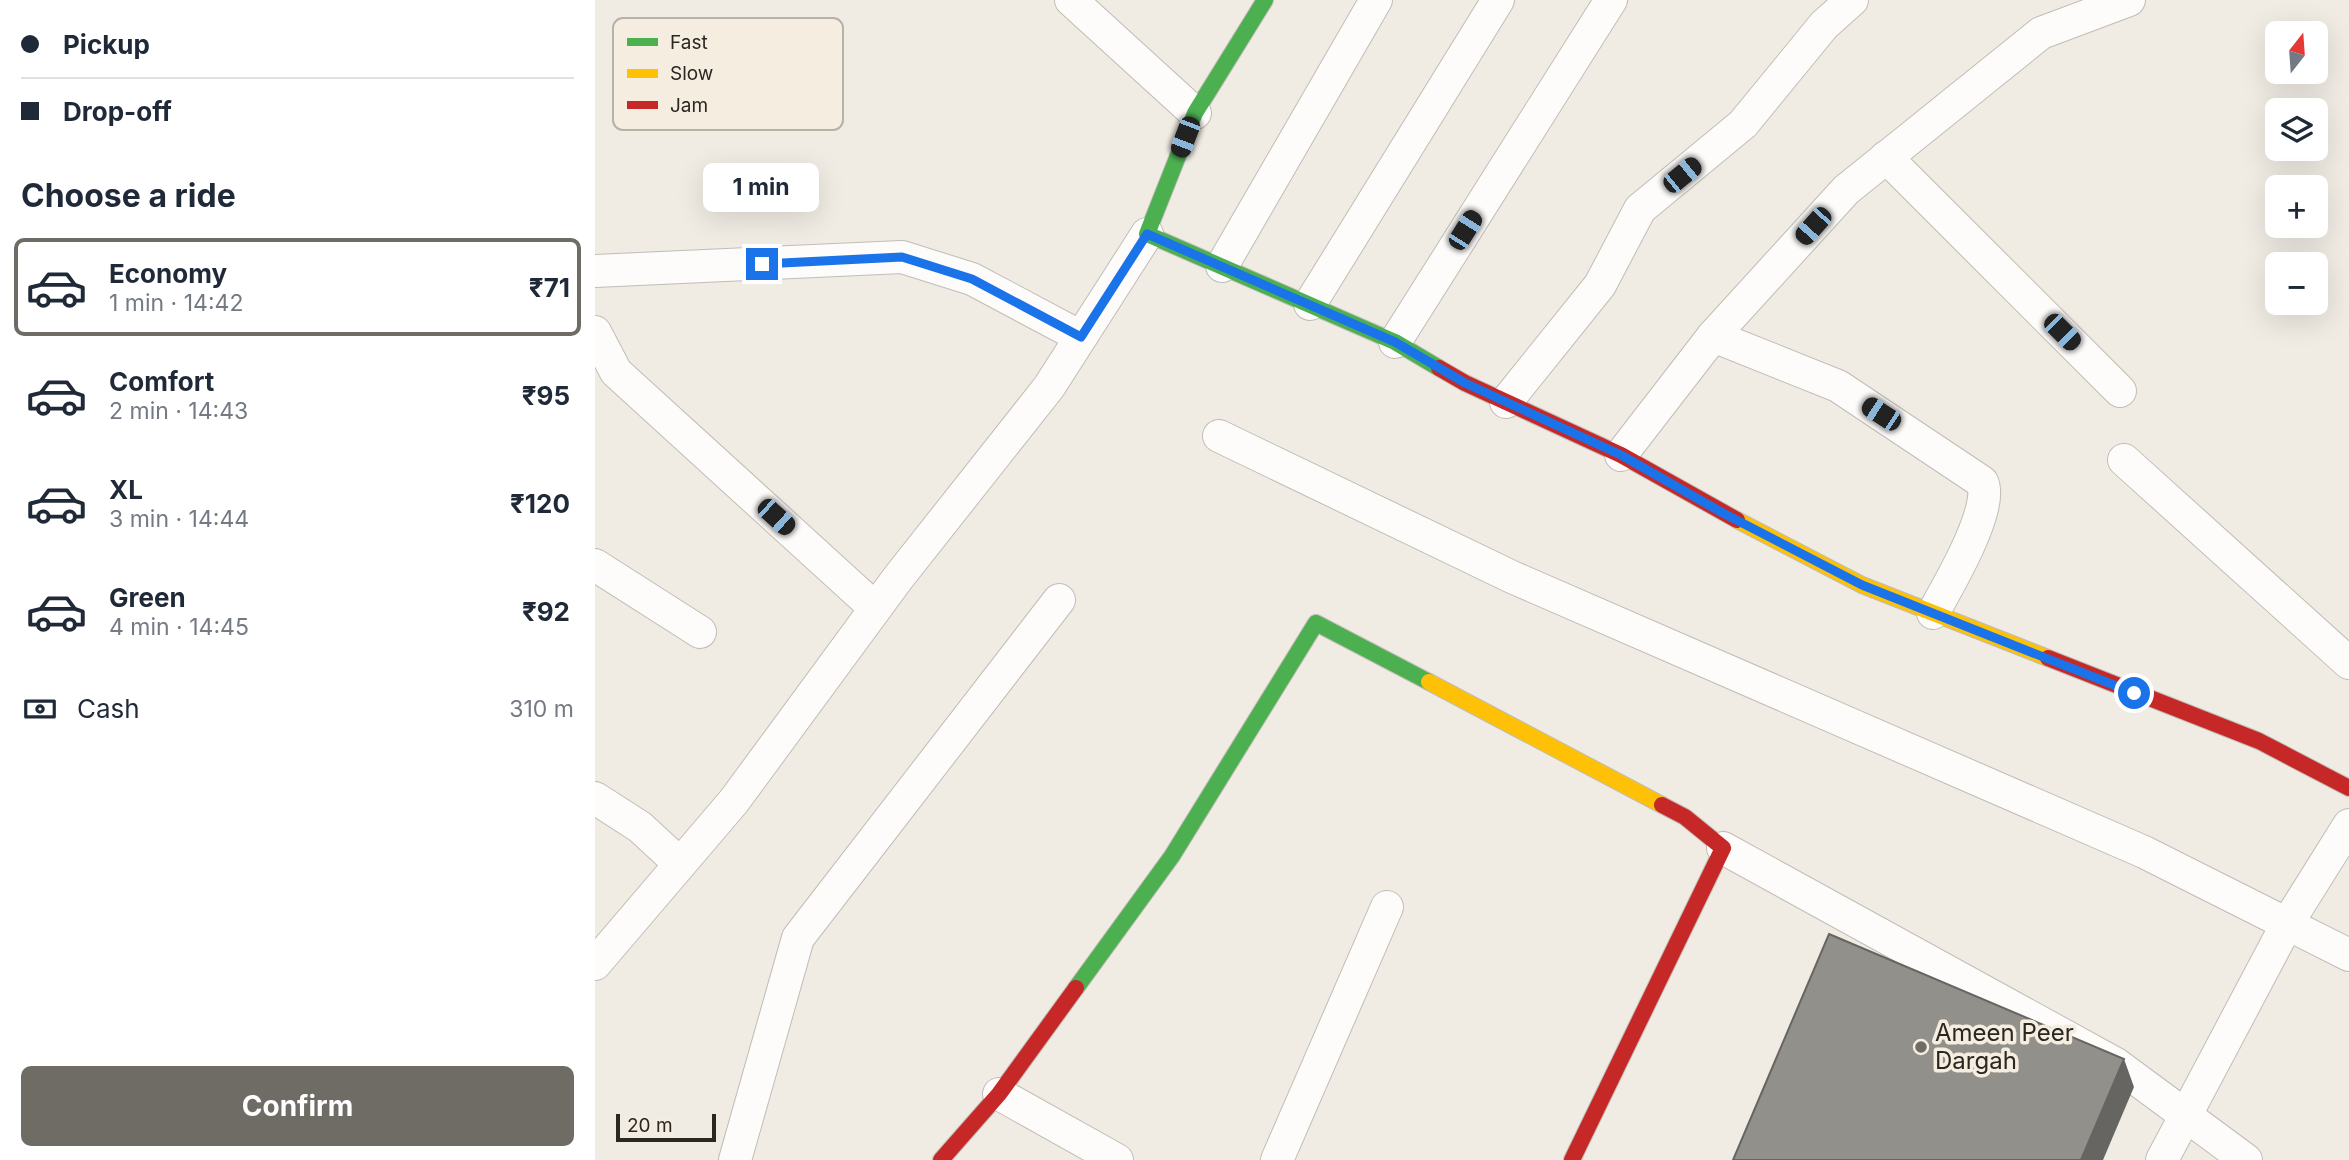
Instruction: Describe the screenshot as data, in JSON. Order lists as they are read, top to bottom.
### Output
{
  "places": ["Ameen Peer Dargah"],
  "legend": ["Fast", "Slow", "Jam"],
  "scale_bar": "20 m",
  "north": "top",
  "page": {
    "banner": ["Pickup", "Drop-off"],
    "map_buttons": ["+", "−"],
    "heading": "Choose a ride",
    "bubble": "1 min",
    "list": [
      {
        "name": "Economy",
        "note": "1 min · 14:42",
        "value": "₹71"
      },
      {
        "name": "Comfort",
        "note": "2 min · 14:43",
        "value": "₹95"
      },
      {
        "name": "XL",
        "note": "3 min · 14:44",
        "value": "₹120"
      },
      {
        "name": "Green",
        "note": "4 min · 14:45",
        "value": "₹92"
      }
    ],
    "pay": ["Cash", "310 m"],
    "buttons": "Confirm",
    "scale": "20 m"
  }
}
